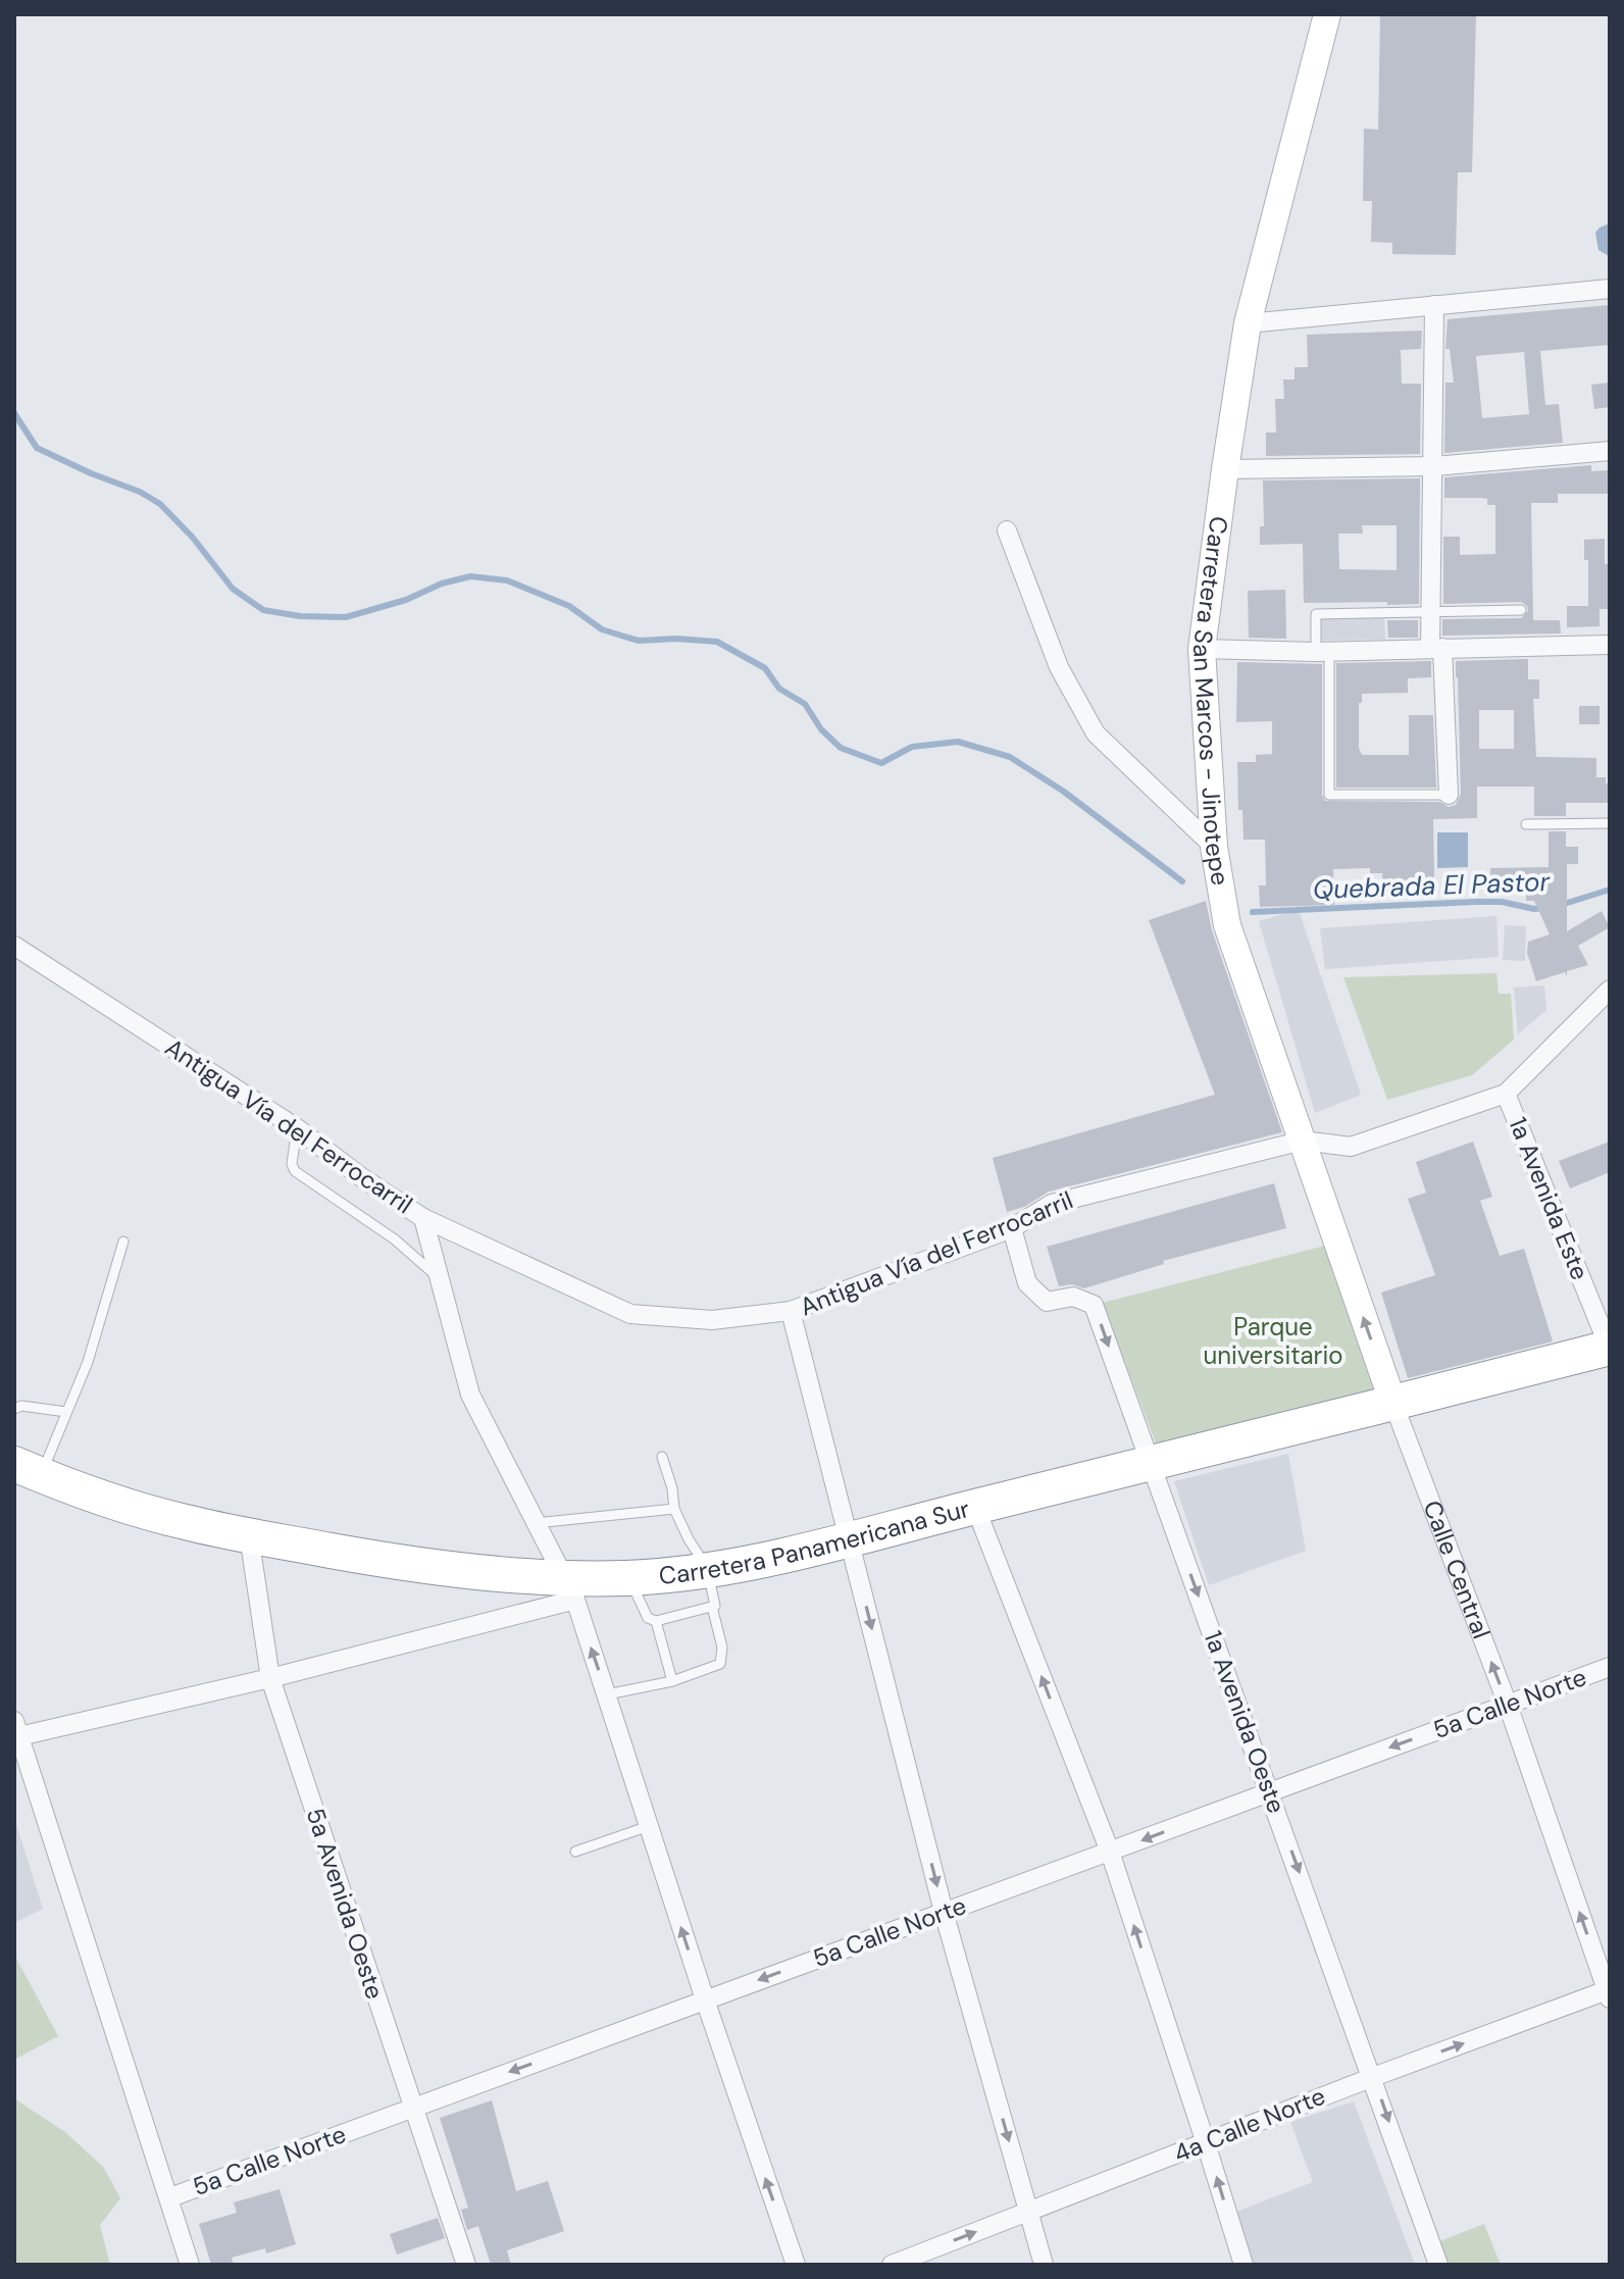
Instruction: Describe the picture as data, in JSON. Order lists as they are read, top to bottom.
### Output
{
  "streets": {
    "highway": ["Carretera Panamericana Sur"],
    "main road": ["Carretera San Marcos - Jinotepe", "Calle Central"],
    "street": [
      "Antigua Vía del Ferrocarril",
      "1a Avenida Este",
      "5a Calle Norte",
      "1a Avenida Oeste",
      "5a Avenida Oeste",
      "4a Calle Norte"
    ]
  },
  "crossings": [
    ["Carretera San Marcos - Jinotepe", "Antigua Vía del Ferrocarril"],
    ["Carretera San Marcos - Jinotepe", "Calle Central"],
    ["Antigua Vía del Ferrocarril", "1a Avenida Este"],
    ["Antigua Vía del Ferrocarril", "Calle Central"],
    ["Antigua Vía del Ferrocarril", "1a Avenida Oeste"],
    ["1a Avenida Este", "Carretera Panamericana Sur"],
    ["Carretera Panamericana Sur", "Calle Central"],
    ["Carretera Panamericana Sur", "1a Avenida Oeste"],
    ["Carretera Panamericana Sur", "5a Avenida Oeste"],
    ["Calle Central", "5a Calle Norte"],
    ["Calle Central", "4a Calle Norte"],
    ["5a Calle Norte", "1a Avenida Oeste"],
    ["5a Calle Norte", "5a Avenida Oeste"],
    ["1a Avenida Oeste", "4a Calle Norte"]
  ],
  "one_way": [
    "Calle Central",
    "5a Calle Norte",
    "1a Avenida Oeste",
    "4a Calle Norte"
  ],
  "water": ["Quebrada El Pastor"],
  "parks": ["Parque universitario"]
}
